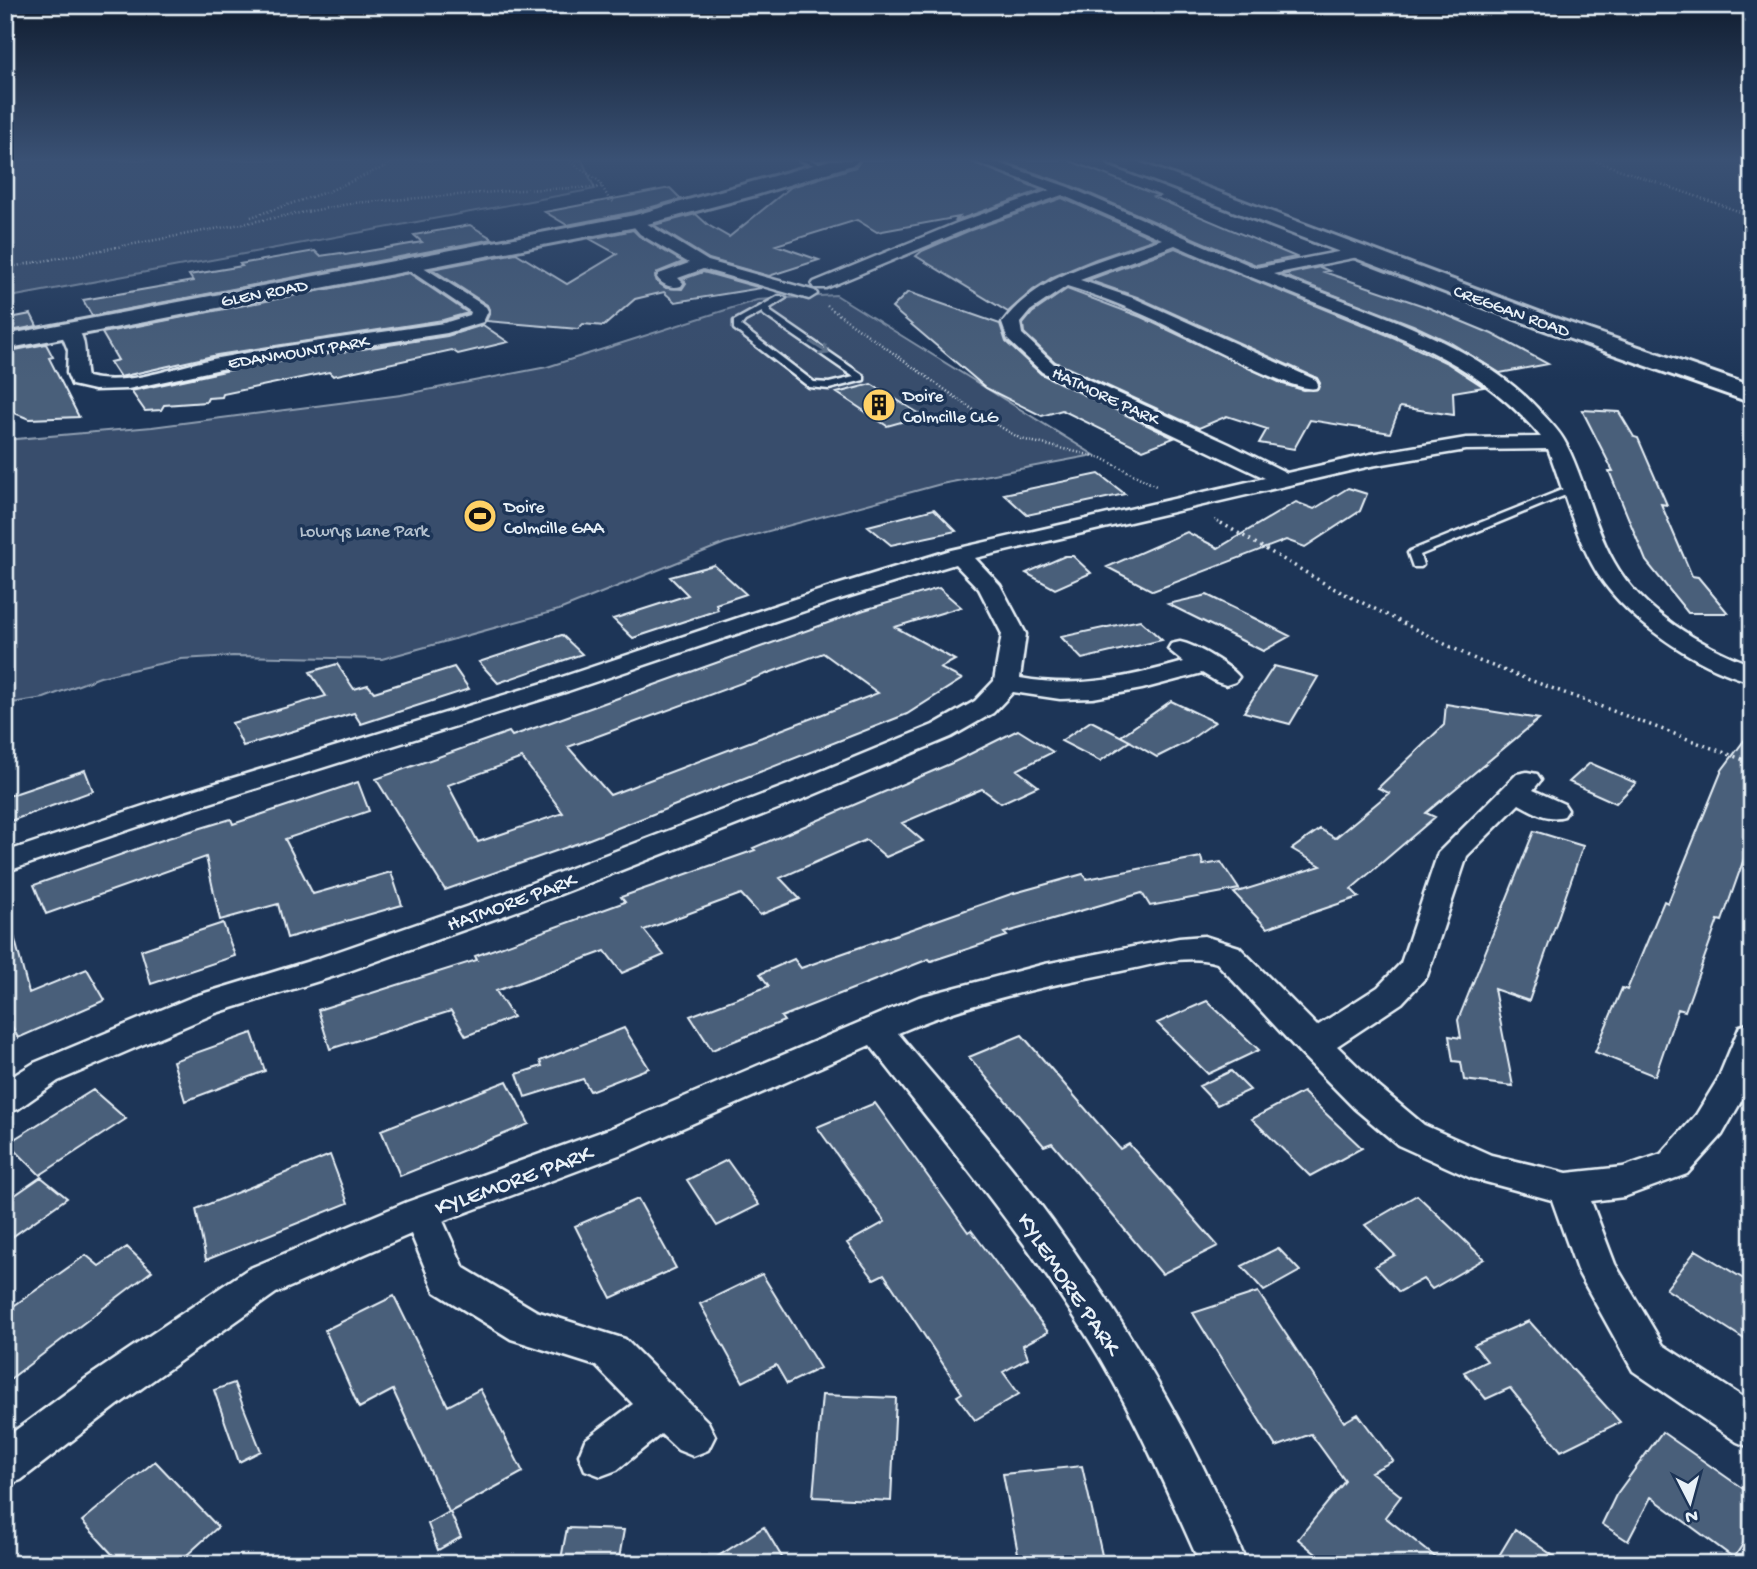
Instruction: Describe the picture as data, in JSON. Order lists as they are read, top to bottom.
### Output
{
  "streets": {
    "street": [
      "GLEN ROAD",
      "CREGGAN ROAD",
      "EDANMOUNT PARK",
      "HATMORE PARK",
      "KYLEMORE PARK"
    ]
  },
  "crossings": [
    ["GLEN ROAD", "EDANMOUNT PARK"]
  ],
  "parks": ["Lowrys Lane Park"],
  "places": {
    "building": ["Doire Colmcille CLG"],
    "sports": ["Doire Colmcille GAA"]
  },
  "north": "bottom"
}
